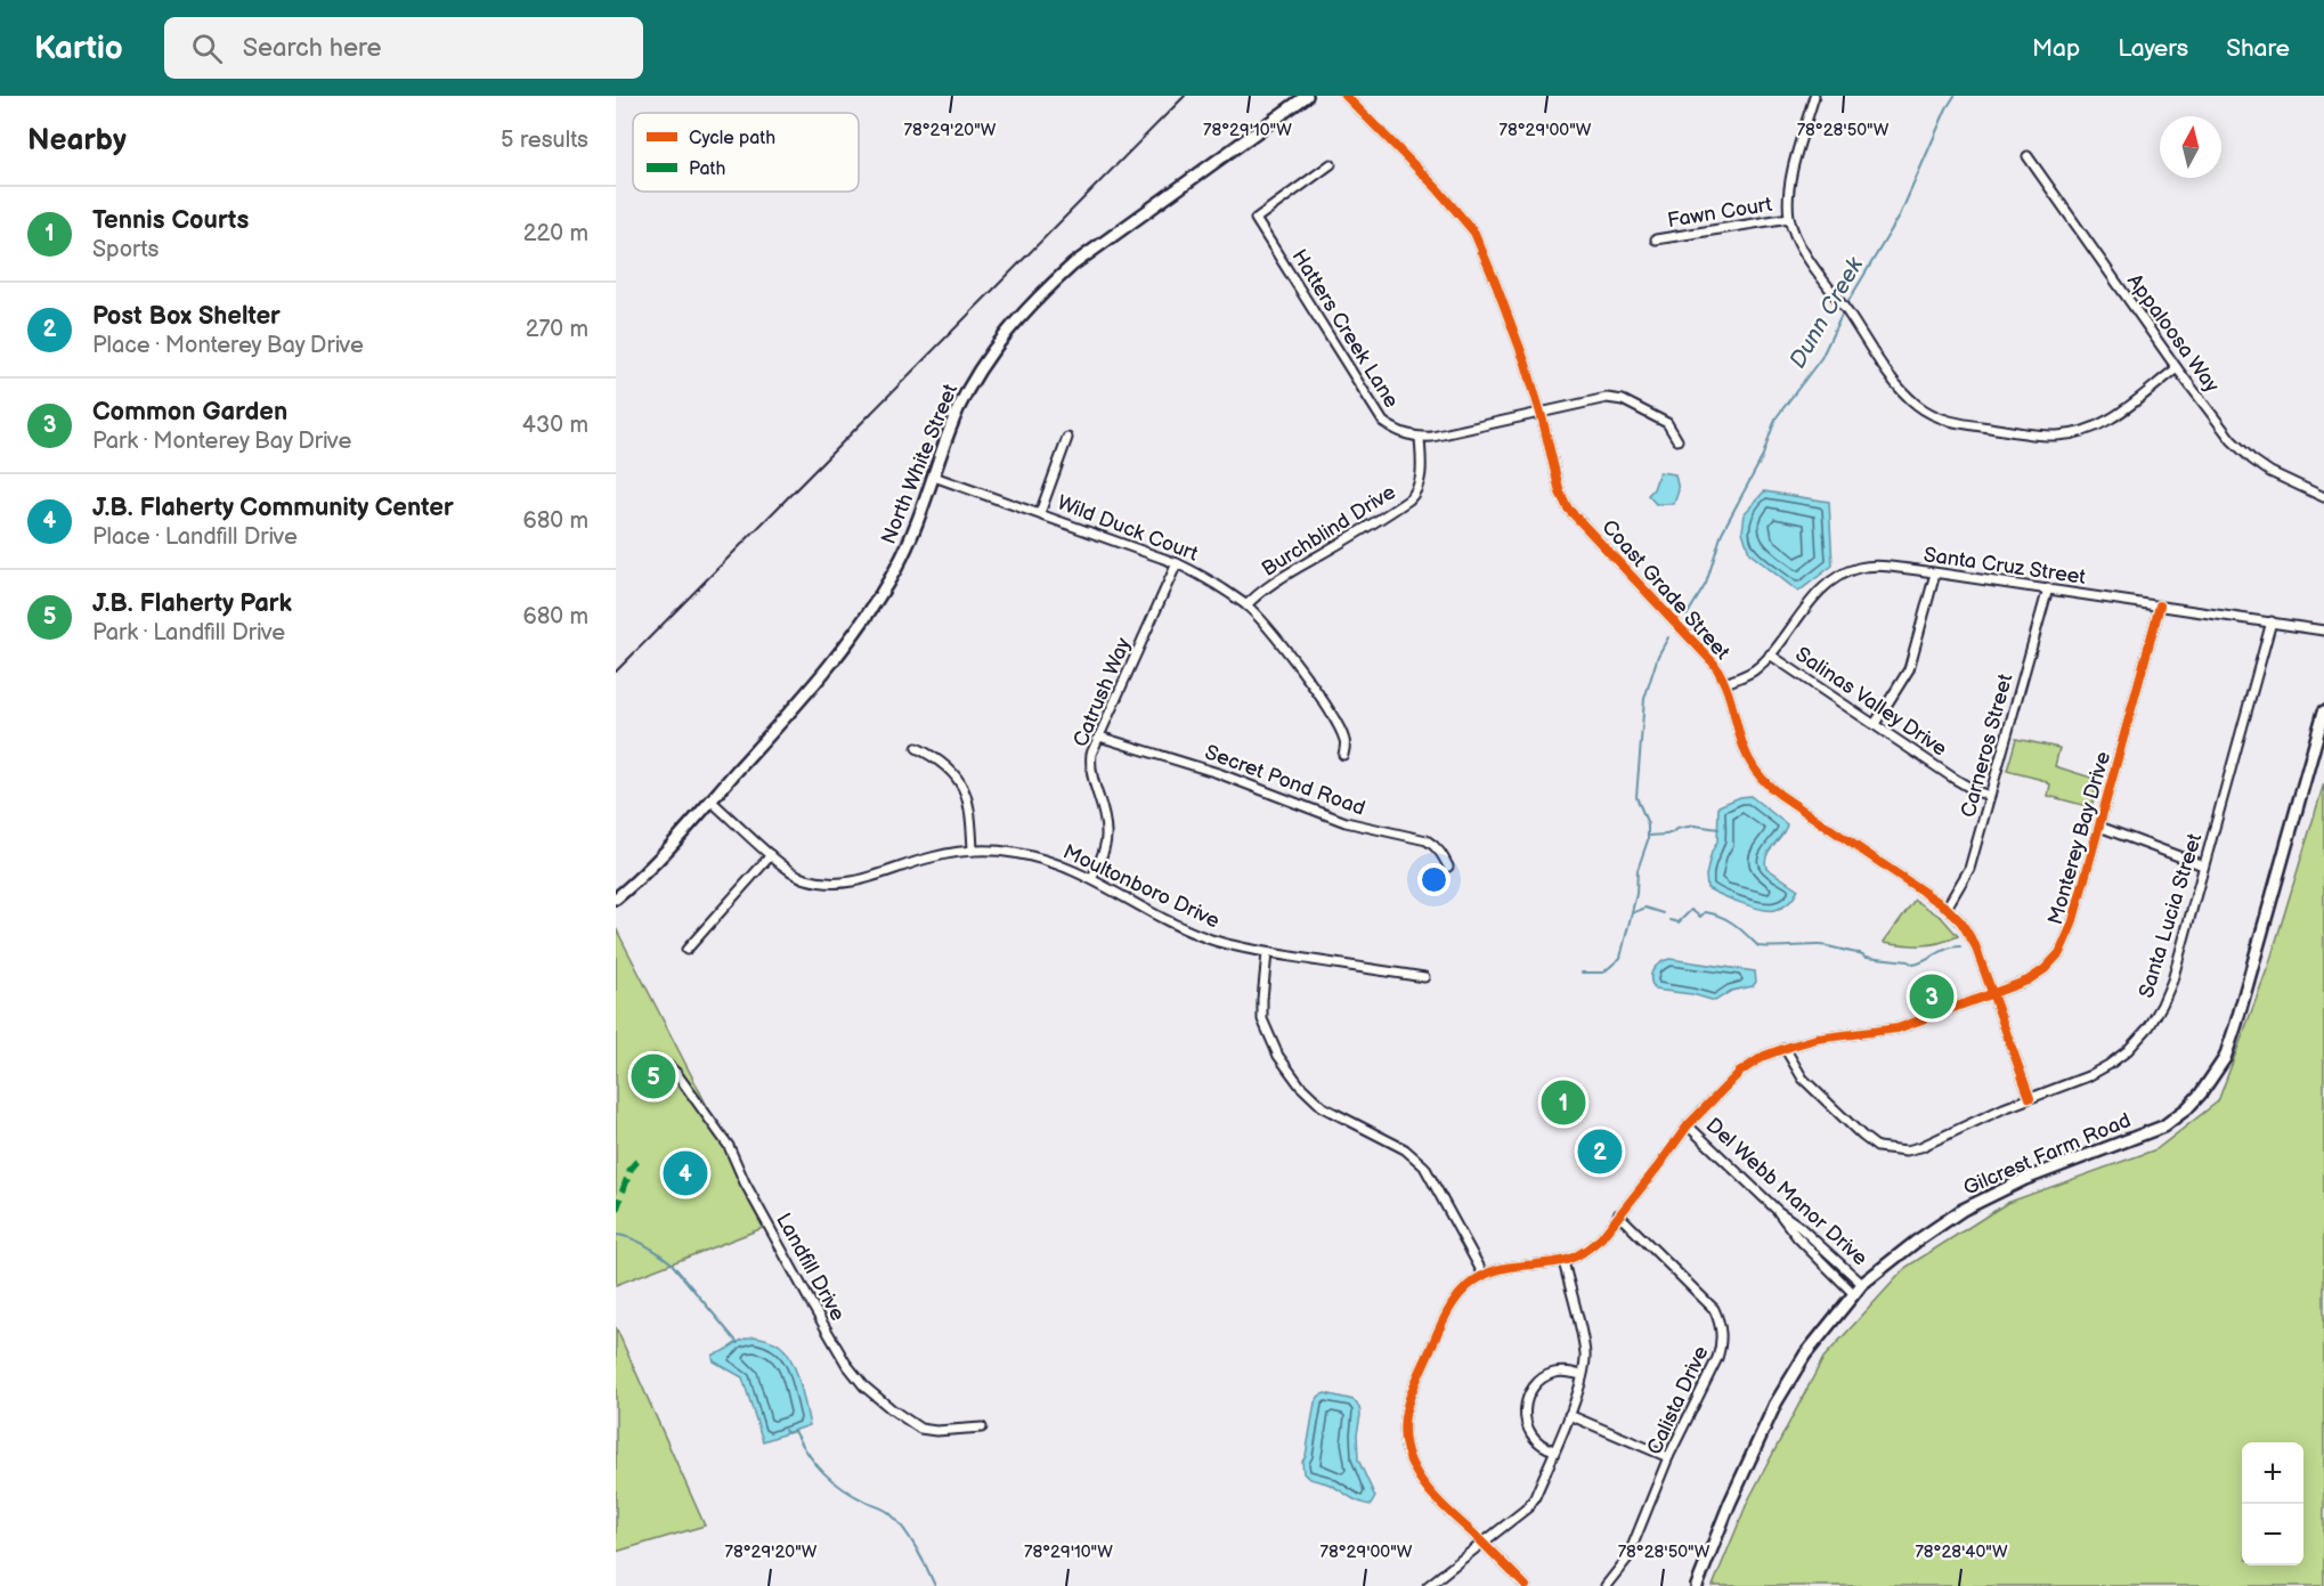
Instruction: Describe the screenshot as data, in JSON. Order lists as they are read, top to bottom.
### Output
{
  "streets": {
    "main road": ["North White Street", "Gilcrest Farm Road"],
    "street": [
      "Fawn Court",
      "Hatters Creek Lane",
      "Appaloosa Way",
      "Wild Duck Court",
      "Burchblind Drive",
      "Santa Cruz Street",
      "Coast Grade Street",
      "Catrush Way",
      "Salinas Valley Drive",
      "Carneros Street",
      "Secret Pond Road",
      "Monterey Bay Drive",
      "Moultonboro Drive",
      "Santa Lucia Street",
      "Del Webb Manor Drive",
      "Landfill Drive",
      "Calista Drive"
    ]
  },
  "crossings": [
    ["Hatters Creek Lane", "Burchblind Drive"],
    ["Hatters Creek Lane", "Coast Grade Street"],
    ["North White Street", "Wild Duck Court"],
    ["North White Street", "Moultonboro Drive"],
    ["Wild Duck Court", "Burchblind Drive"],
    ["Wild Duck Court", "Catrush Way"],
    ["Santa Cruz Street", "Coast Grade Street"],
    ["Santa Cruz Street", "Salinas Valley Drive"],
    ["Santa Cruz Street", "Carneros Street"],
    ["Santa Cruz Street", "Monterey Bay Drive"],
    ["Santa Cruz Street", "Santa Lucia Street"],
    ["Coast Grade Street", "Carneros Street"],
    ["Coast Grade Street", "Monterey Bay Drive"],
    ["Coast Grade Street", "Santa Lucia Street"],
    ["Catrush Way", "Secret Pond Road"],
    ["Catrush Way", "Moultonboro Drive"],
    ["Salinas Valley Drive", "Carneros Street"],
    ["Monterey Bay Drive", "Santa Lucia Street"],
    ["Monterey Bay Drive", "Del Webb Manor Drive"],
    ["Monterey Bay Drive", "Calista Drive"],
    ["Gilcrest Farm Road", "Del Webb Manor Drive"]
  ],
  "water": ["Dunn Creek"],
  "legend": ["Cycle path", "Path"],
  "north": "top",
  "page": {
    "header": "Kartio",
    "search": "Search here",
    "nav": ["Map", "Layers", "Share"],
    "heading": ["Nearby", "5 results"],
    "list": [
      {
        "mark": "1",
        "name": "Tennis Courts",
        "note": "Sports",
        "value": "220 m"
      },
      {
        "mark": "2",
        "name": "Post Box Shelter",
        "note": "Place · Monterey Bay Drive",
        "value": "270 m"
      },
      {
        "mark": "3",
        "name": "Common Garden",
        "note": "Park · Monterey Bay Drive",
        "value": "430 m"
      },
      {
        "mark": "4",
        "name": "J.B. Flaherty Community Center",
        "note": "Place · Landfill Drive",
        "value": "680 m"
      },
      {
        "mark": "5",
        "name": "J.B. Flaherty Park",
        "note": "Park · Landfill Drive",
        "value": "680 m"
      }
    ],
    "pins": [
      "3",
      "5",
      "1",
      "2",
      "4"
    ],
    "map_buttons": ["+", "−"]
  },
  "coordinates": [
    "78°29'20\"W",
    "78°29'10\"W",
    "78°29'00\"W",
    "78°28'50\"W",
    "78°28'40\"W"
  ]
}
